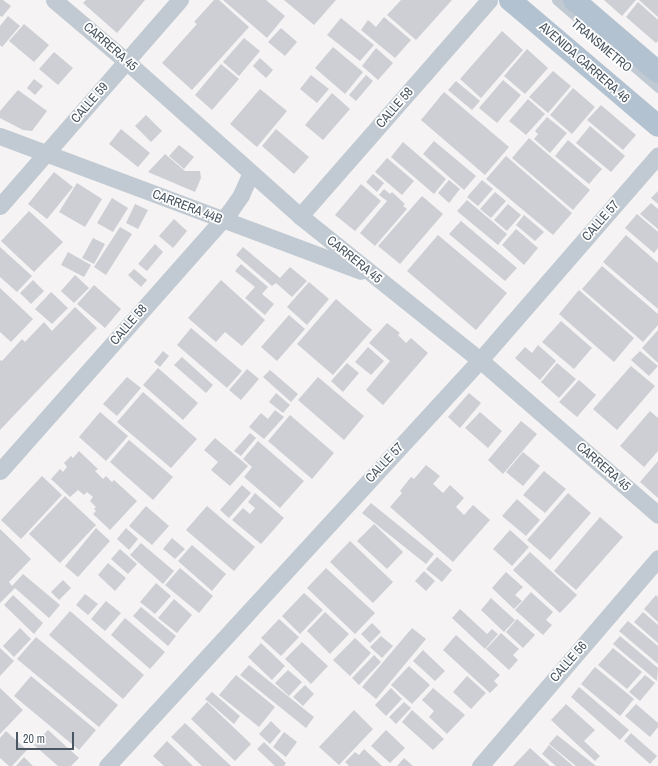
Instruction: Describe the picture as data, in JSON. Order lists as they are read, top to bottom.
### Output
{
  "streets": {
    "main road": ["AVENIDA CARRERA 46"],
    "street": [
      "CARRERA 45",
      "CALLE 59",
      "CALLE 58",
      "CARRERA 44B",
      "CALLE 57",
      "CALLE 56"
    ],
    "lane": ["TRANSMETRO"]
  },
  "crossings": [
    ["CARRERA 45", "CALLE 59"],
    ["CARRERA 45", "CALLE 58"],
    ["CARRERA 45", "CARRERA 44B"],
    ["CARRERA 45", "CALLE 57"],
    ["CALLE 59", "CARRERA 44B"],
    ["CALLE 58", "CARRERA 44B"]
  ],
  "scale_bar": "20 m"
}
